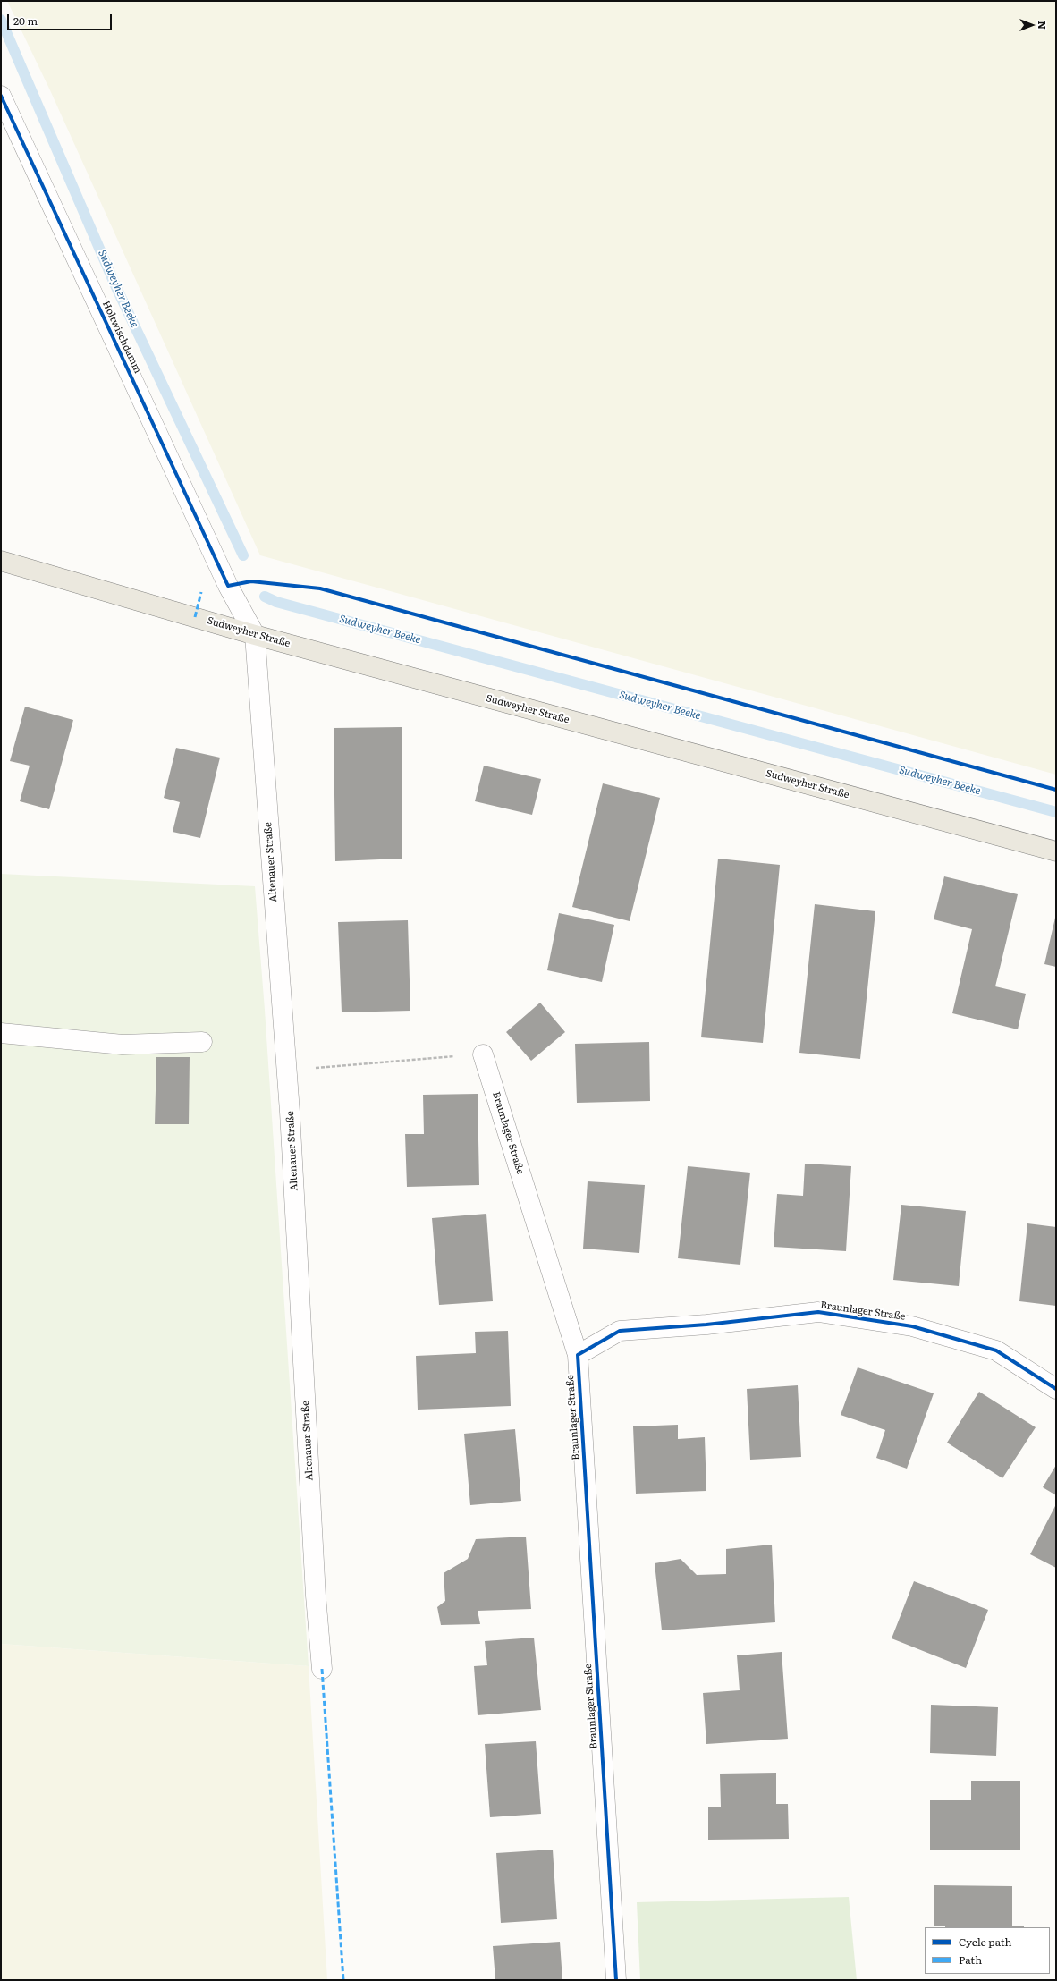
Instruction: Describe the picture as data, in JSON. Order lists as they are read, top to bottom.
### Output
{
  "streets": {
    "main road": ["Sudweyher Straße"],
    "street": ["Holtwischdamm", "Altenauer Straße", "Braunlager Straße"]
  },
  "crossings": [
    ["Holtwischdamm", "Sudweyher Straße"],
    ["Holtwischdamm", "Altenauer Straße"],
    ["Sudweyher Straße", "Altenauer Straße"]
  ],
  "water": ["Sudweyher Beeke"],
  "legend": ["Cycle path", "Path"],
  "scale_bar": "20 m",
  "north": "right"
}
